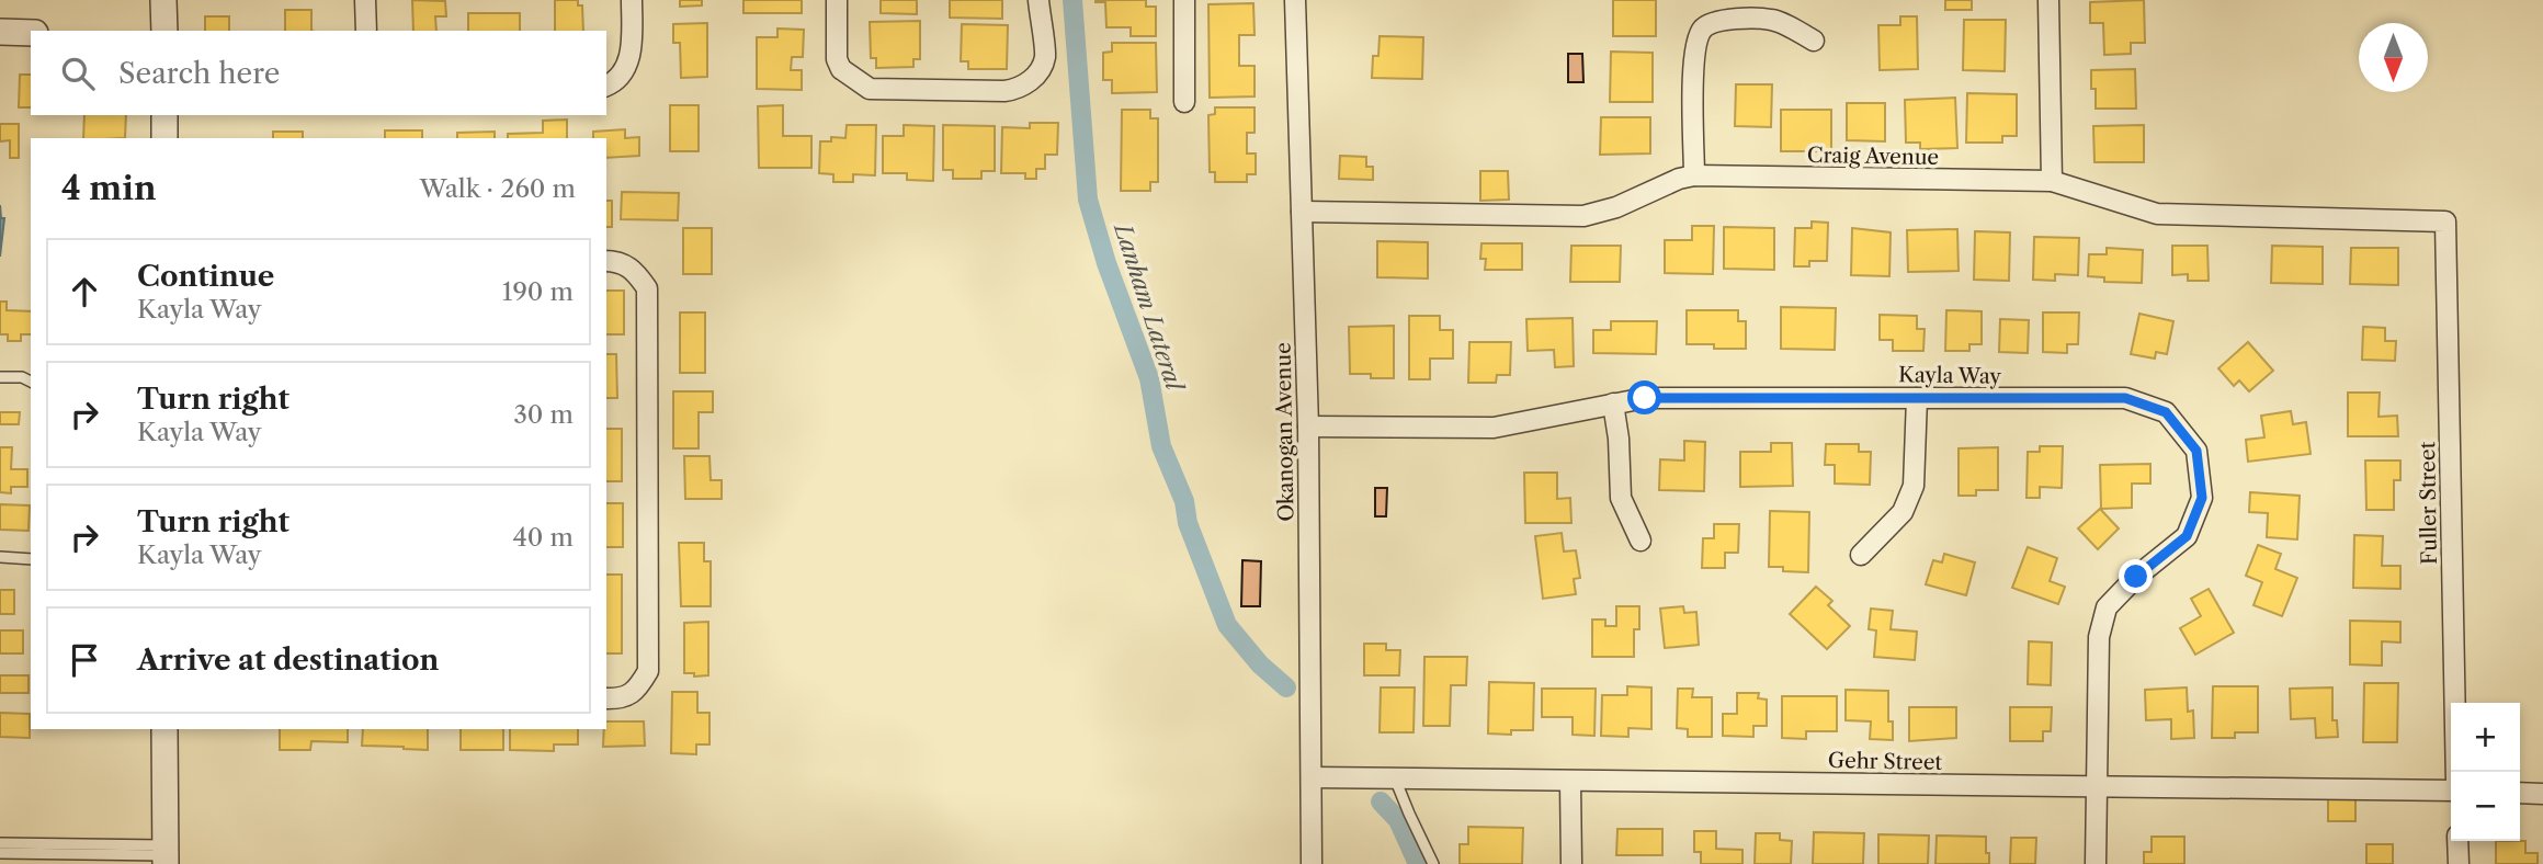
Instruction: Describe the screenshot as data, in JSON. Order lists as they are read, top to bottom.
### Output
{
  "streets": {
    "street": [
      "Craig Avenue",
      "Kayla Way",
      "Okanogan Avenue",
      "Fuller Street",
      "Gehr Street"
    ]
  },
  "crossings": [
    ["Craig Avenue", "Okanogan Avenue"],
    ["Craig Avenue", "Fuller Street"],
    ["Kayla Way", "Okanogan Avenue"],
    ["Kayla Way", "Gehr Street"],
    ["Okanogan Avenue", "Gehr Street"]
  ],
  "water": ["Lanham Lateral"],
  "north": "bottom",
  "page": {
    "search": "Search here",
    "heading": ["4 min", "Walk · 260 m"],
    "list": [
      ["Continue", "Kayla Way", "190 m"],
      ["Turn right", "Kayla Way", "30 m"],
      ["Turn right", "Kayla Way", "40 m"],
      "Arrive at destination"
    ],
    "map_buttons": ["+", "−"]
  }
}
